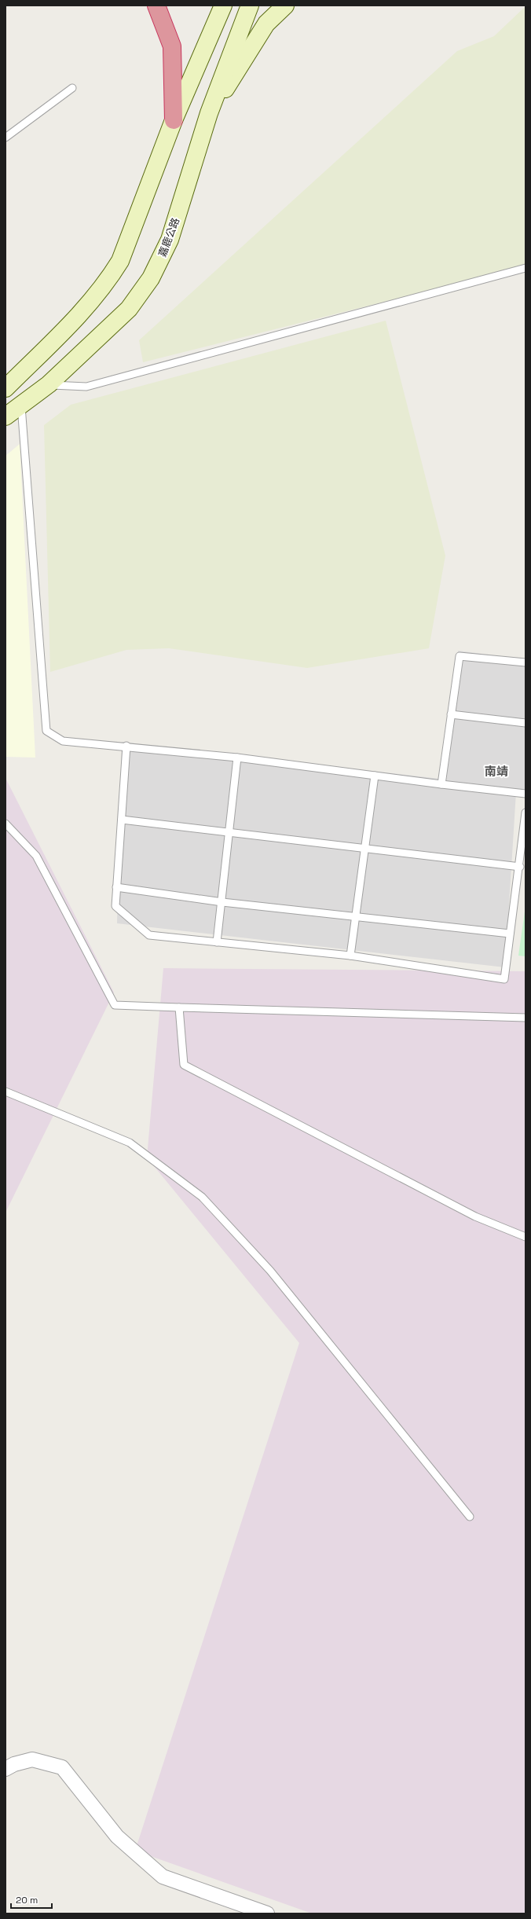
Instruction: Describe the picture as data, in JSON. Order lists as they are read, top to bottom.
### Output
{
  "streets": {
    "main road": ["嘉鹿公路"]
  },
  "districts": ["南靖"],
  "scale_bar": "20 m"
}
